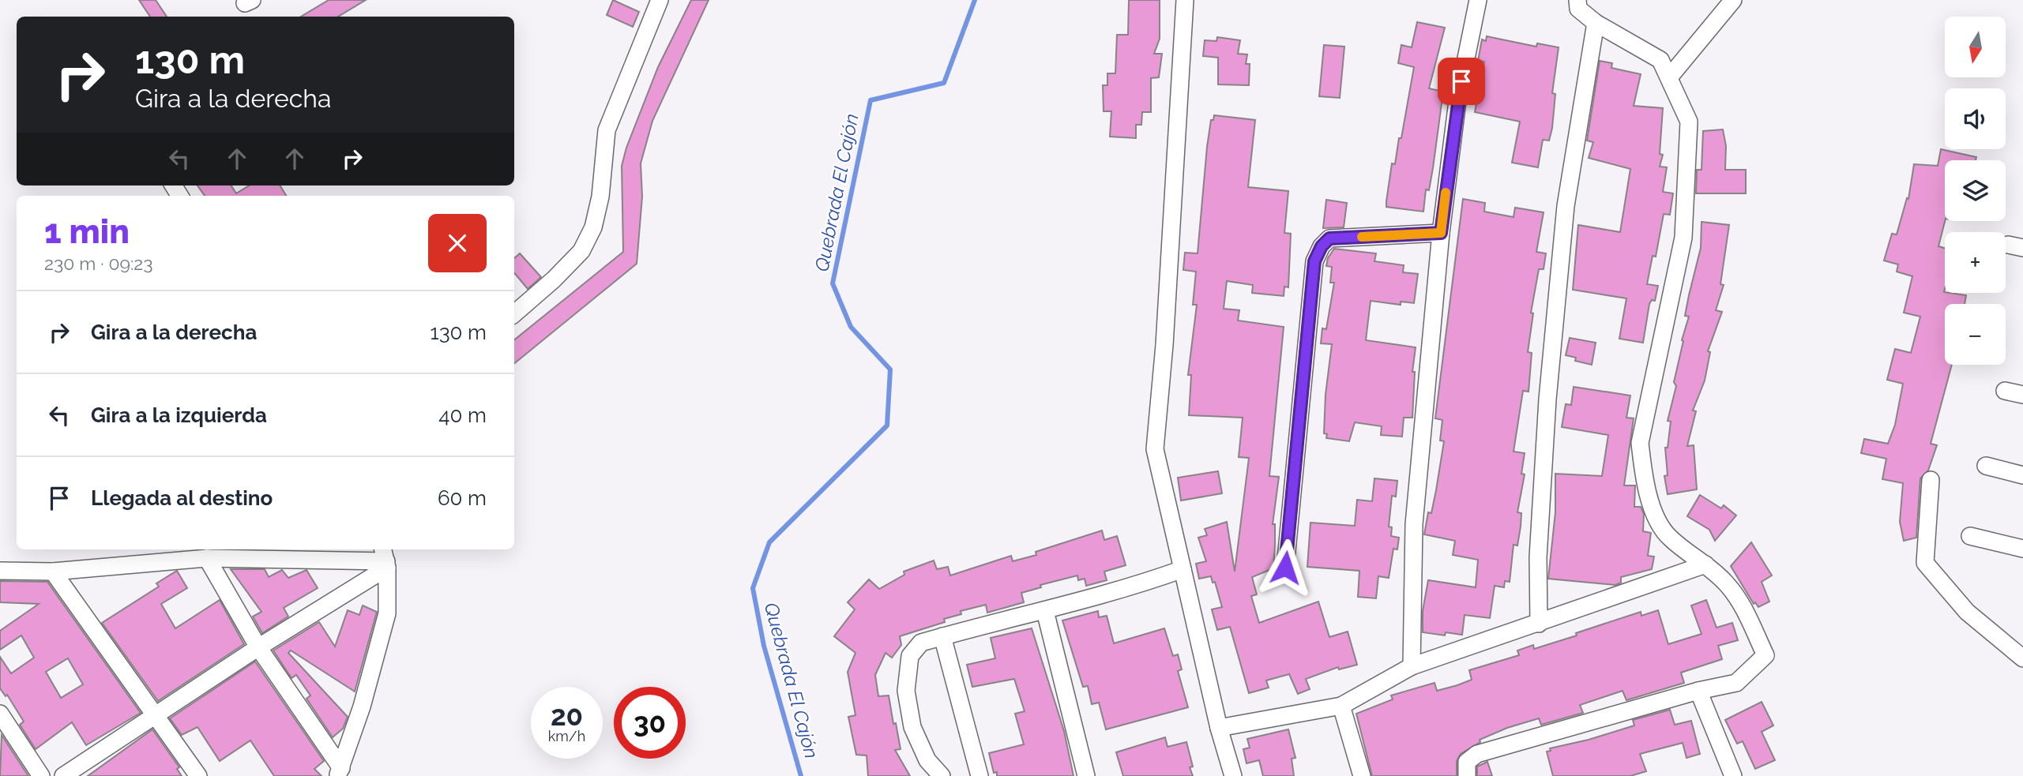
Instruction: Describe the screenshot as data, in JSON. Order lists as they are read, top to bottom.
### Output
{
  "water": ["Quebrada El Cajón"],
  "north": "bottom",
  "page": {
    "map_buttons": ["+", "−"],
    "turn": ["130 m", "Gira a la derecha"],
    "heading": ["1 min", "230 m · 09:23"],
    "list": [
      {
        "name": "Gira a la derecha",
        "value": "130 m"
      },
      {
        "name": "Gira a la izquierda",
        "value": "40 m"
      },
      {
        "name": "Llegada al destino",
        "value": "60 m"
      }
    ],
    "speed": "20 km/h",
    "limit": "30"
  }
}
